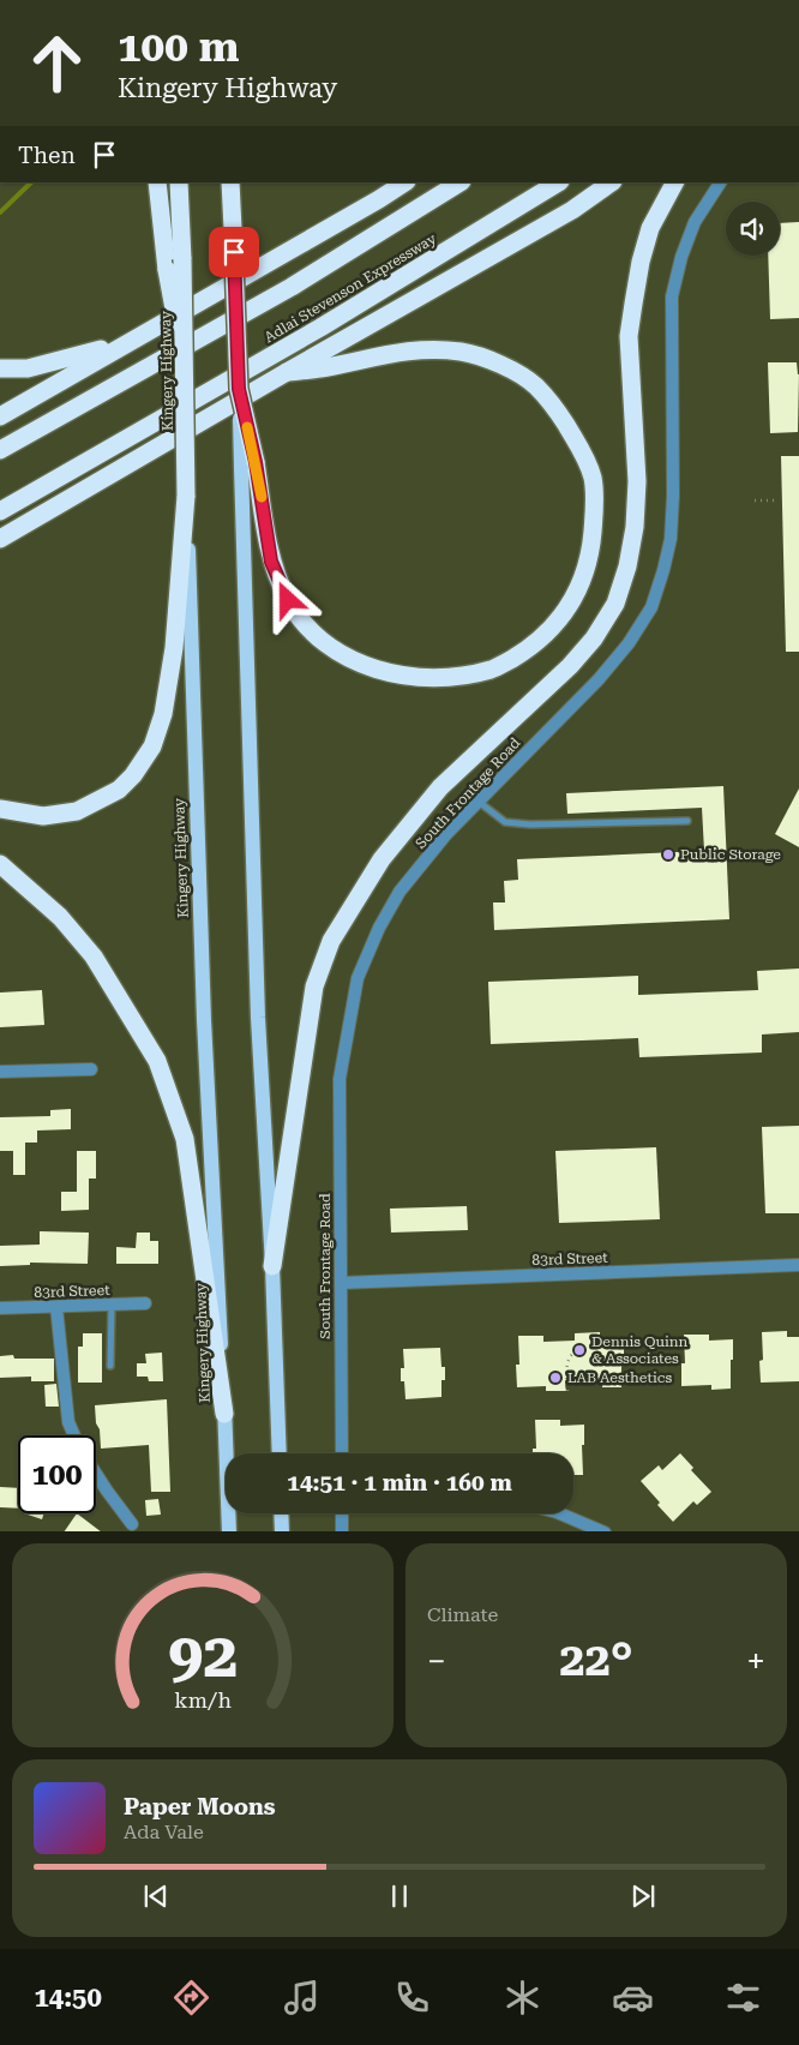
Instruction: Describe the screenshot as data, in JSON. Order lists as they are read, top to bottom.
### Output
{
  "streets": {
    "highway": ["Adlai Stevenson Expressway", "Kingery Highway"],
    "street": ["South Frontage Road", "83rd Street"]
  },
  "crossings": [
    ["South Frontage Road", "83rd Street"]
  ],
  "places": ["Public Storage", "Dennis Quinn & Associates", "LAB Aesthetics"],
  "page": {
    "turn": ["100 m", "Kingery Highway"],
    "then": "Then",
    "limit": "100",
    "trip": "14:51 · 1 min · 160 m",
    "tile": "Climate",
    "heat": ["−", "22°", "+"],
    "song": ["Paper Moons", "Ada Vale"],
    "tabs": "14:50",
    "gauge": ["92", "km/h"]
  }
}
